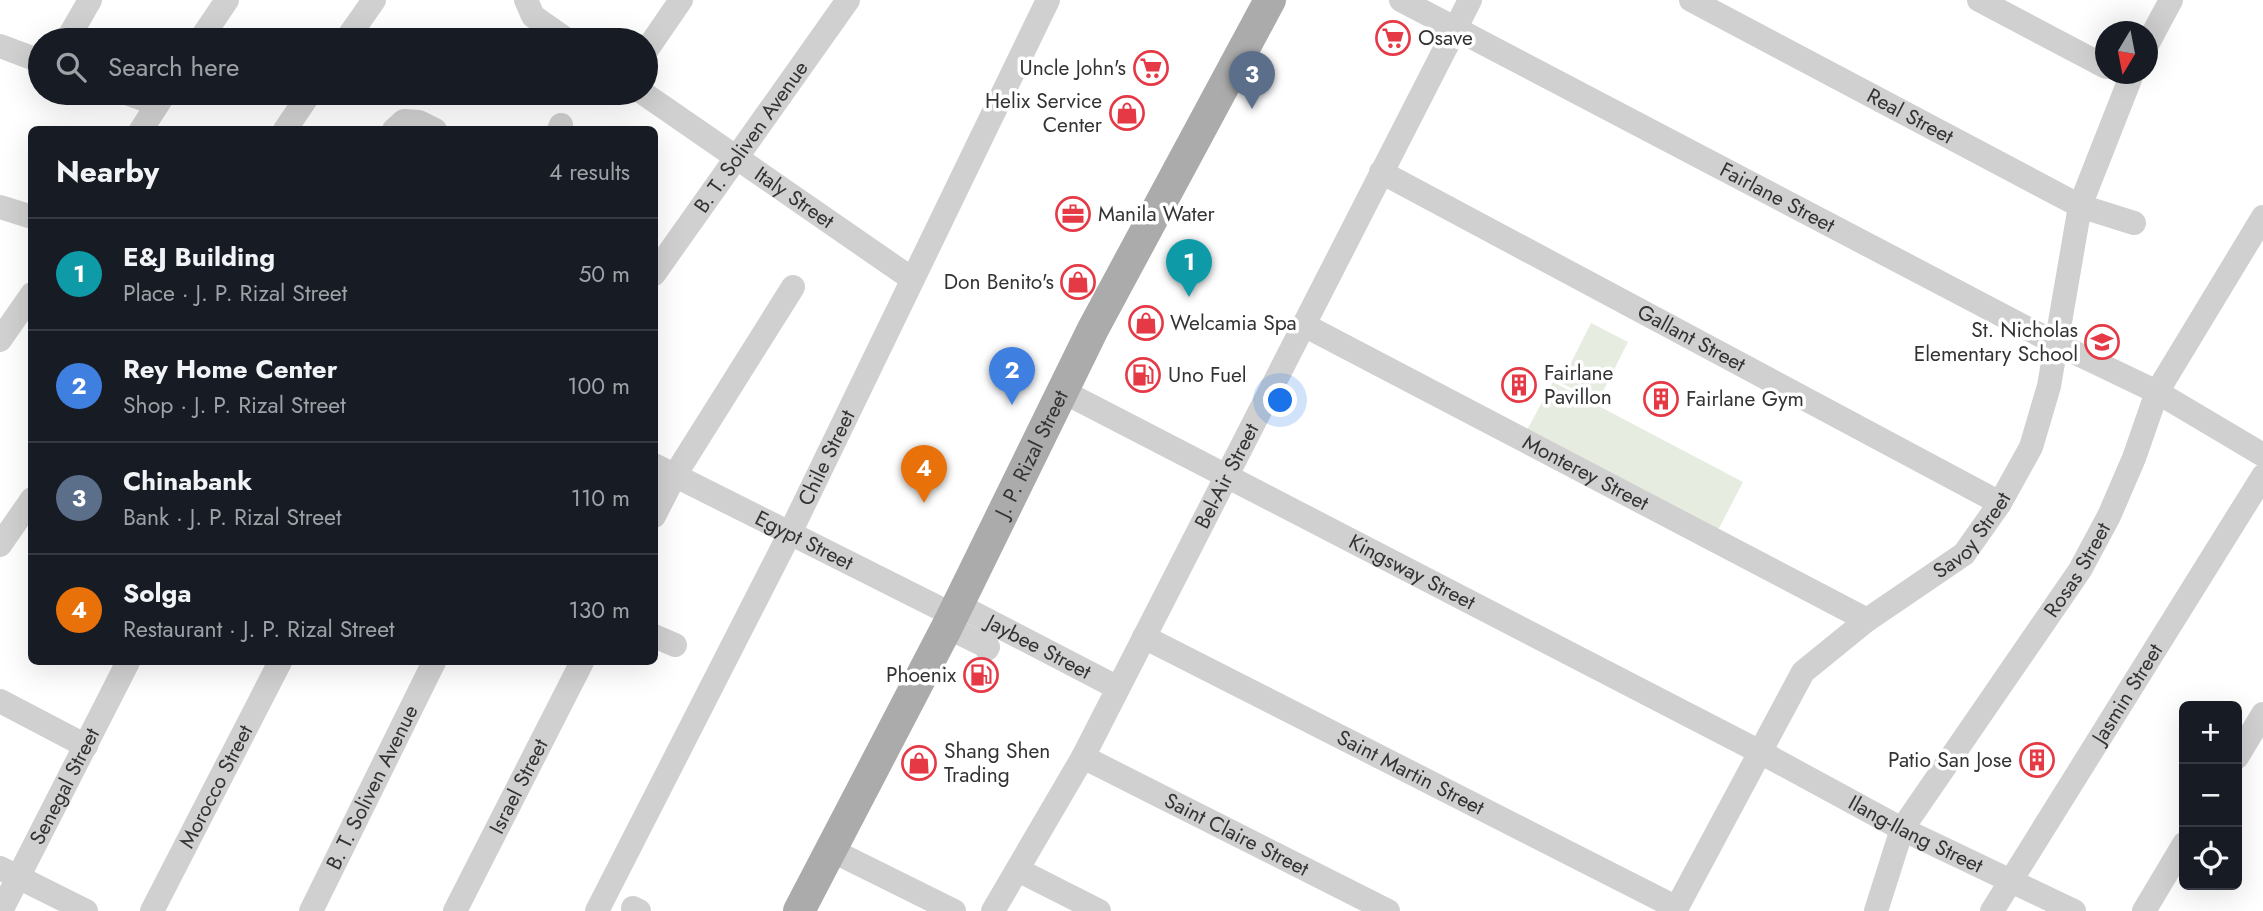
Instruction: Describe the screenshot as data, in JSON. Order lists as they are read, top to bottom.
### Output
{
  "streets": {
    "main road": ["J. P. Rizal Street"],
    "street": [
      "Real Street",
      "B. T. Soliven Avenue",
      "Italy Street",
      "Fairlane Street",
      "Gallant Street",
      "Chile Street",
      "Monterey Street",
      "Bel-Air Street",
      "Savoy Street",
      "Egypt Street",
      "Rosas Street",
      "Kingsway Street",
      "Jaybee Street",
      "Jasmin Street",
      "Saint Martin Street",
      "Senegal Street",
      "Morocco Street",
      "Israel Street",
      "Saint Claire Street",
      "Ilang-Ilang Street"
    ]
  },
  "crossings": [
    ["Real Street", "Savoy Street"],
    ["B. T. Soliven Avenue", "Italy Street"],
    ["Italy Street", "Chile Street"],
    ["Fairlane Street", "Bel-Air Street"],
    ["Fairlane Street", "Savoy Street"],
    ["Fairlane Street", "Rosas Street"],
    ["Gallant Street", "Bel-Air Street"],
    ["Gallant Street", "Savoy Street"],
    ["J. P. Rizal Street", "Egypt Street"],
    ["J. P. Rizal Street", "Kingsway Street"],
    ["J. P. Rizal Street", "Jaybee Street"],
    ["Chile Street", "Egypt Street"],
    ["Monterey Street", "Bel-Air Street"],
    ["Monterey Street", "Savoy Street"],
    ["Bel-Air Street", "Kingsway Street"],
    ["Bel-Air Street", "Jaybee Street"],
    ["Bel-Air Street", "Saint Martin Street"],
    ["Bel-Air Street", "Saint Claire Street"],
    ["Savoy Street", "Kingsway Street"],
    ["Savoy Street", "Saint Martin Street"],
    ["Savoy Street", "Ilang-Ilang Street"],
    ["Egypt Street", "Jaybee Street"],
    ["Rosas Street", "Ilang-Ilang Street"],
    ["Kingsway Street", "Ilang-Ilang Street"],
    ["Jasmin Street", "Ilang-Ilang Street"]
  ],
  "places": {
    "supermarket": ["Osave", "Uncle John's"],
    "shop": [
      "Helix Service Center",
      "Don Benito's",
      "Welcamia Spa",
      "Shang Shen Trading"
    ],
    "office": ["Manila Water"],
    "school or university": ["St. Nicholas Elementary School"],
    "fuel station": ["Uno Fuel", "Phoenix"],
    "building": ["Fairlane Pavillon", "Fairlane Gym", "Patio San Jose"]
  },
  "north": "bottom",
  "page": {
    "search": "Search here",
    "pins": [
      "3",
      "1",
      "2",
      "4"
    ],
    "heading": ["Nearby", "4 results"],
    "list": [
      {
        "mark": "1",
        "name": "E&J Building",
        "note": "Place · J. P. Rizal Street",
        "value": "50 m"
      },
      {
        "mark": "2",
        "name": "Rey Home Center",
        "note": "Shop · J. P. Rizal Street",
        "value": "100 m"
      },
      {
        "mark": "3",
        "name": "Chinabank",
        "note": "Bank · J. P. Rizal Street",
        "value": "110 m"
      },
      {
        "mark": "4",
        "name": "Solga",
        "note": "Restaurant · J. P. Rizal Street",
        "value": "130 m"
      }
    ],
    "map_buttons": ["+", "−"]
  }
}
